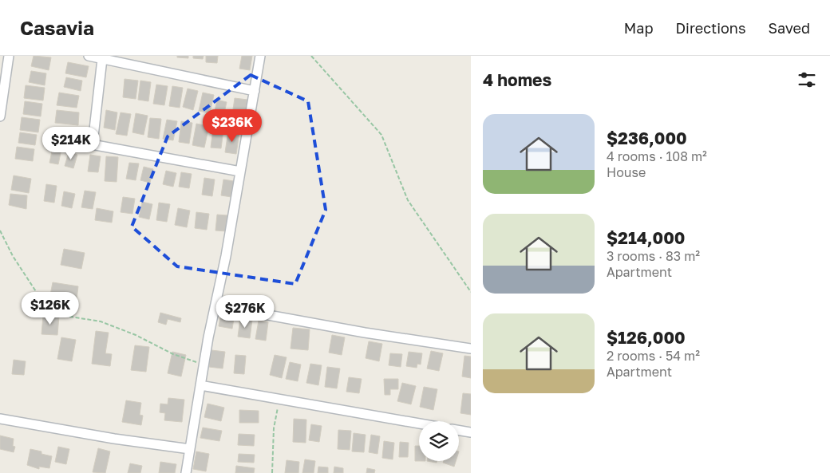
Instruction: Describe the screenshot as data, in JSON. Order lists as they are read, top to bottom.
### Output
{
  "page": {
    "header": "Casavia",
    "nav": ["Map", "Directions", "Saved"],
    "heading": "4 homes",
    "list": [
      {
        "name": "$236,000",
        "note": "4 rooms · 108 m² · House"
      },
      {
        "name": "$214,000",
        "note": "3 rooms · 83 m² · Apartment"
      },
      {
        "name": "$126,000",
        "note": "2 rooms · 54 m² · Apartment"
      }
    ],
    "price": [
      "$236K",
      "$214K",
      "$126K",
      "$276K"
    ]
  }
}
